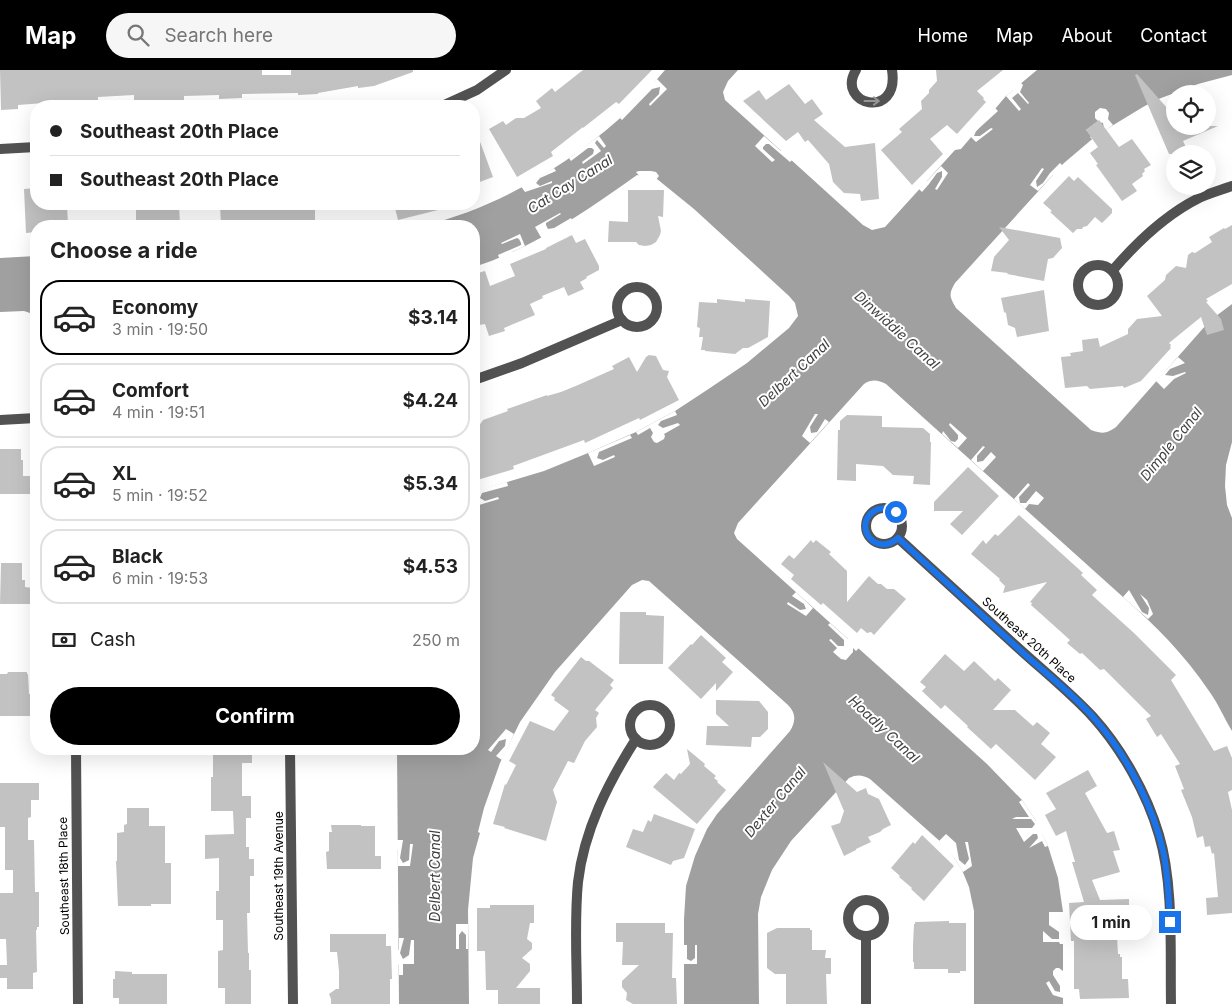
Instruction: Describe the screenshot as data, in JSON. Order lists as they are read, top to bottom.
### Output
{
  "streets": {
    "street": ["Southeast 20th Place", "Southeast 18th Place", "Southeast 19th Avenue"]
  },
  "water": [
    "Cat Cay Canal",
    "Dinwiddie Canal",
    "Delbert Canal",
    "Dimple Canal",
    "Hoadly Canal",
    "Dexter Canal"
  ],
  "page": {
    "header": "Map",
    "search": "Search here",
    "nav": [
      "Home",
      "Map",
      "About",
      "Contact"
    ],
    "banner": ["Southeast 20th Place", "Southeast 20th Place"],
    "heading": "Choose a ride",
    "list": [
      {
        "name": "Economy",
        "note": "3 min · 19:50",
        "value": "$3.14"
      },
      {
        "name": "Comfort",
        "note": "4 min · 19:51",
        "value": "$4.24"
      },
      {
        "name": "XL",
        "note": "5 min · 19:52",
        "value": "$5.34"
      },
      {
        "name": "Black",
        "note": "6 min · 19:53",
        "value": "$4.53"
      }
    ],
    "pay": ["Cash", "250 m"],
    "buttons": "Confirm",
    "bubble": "1 min"
  }
}
